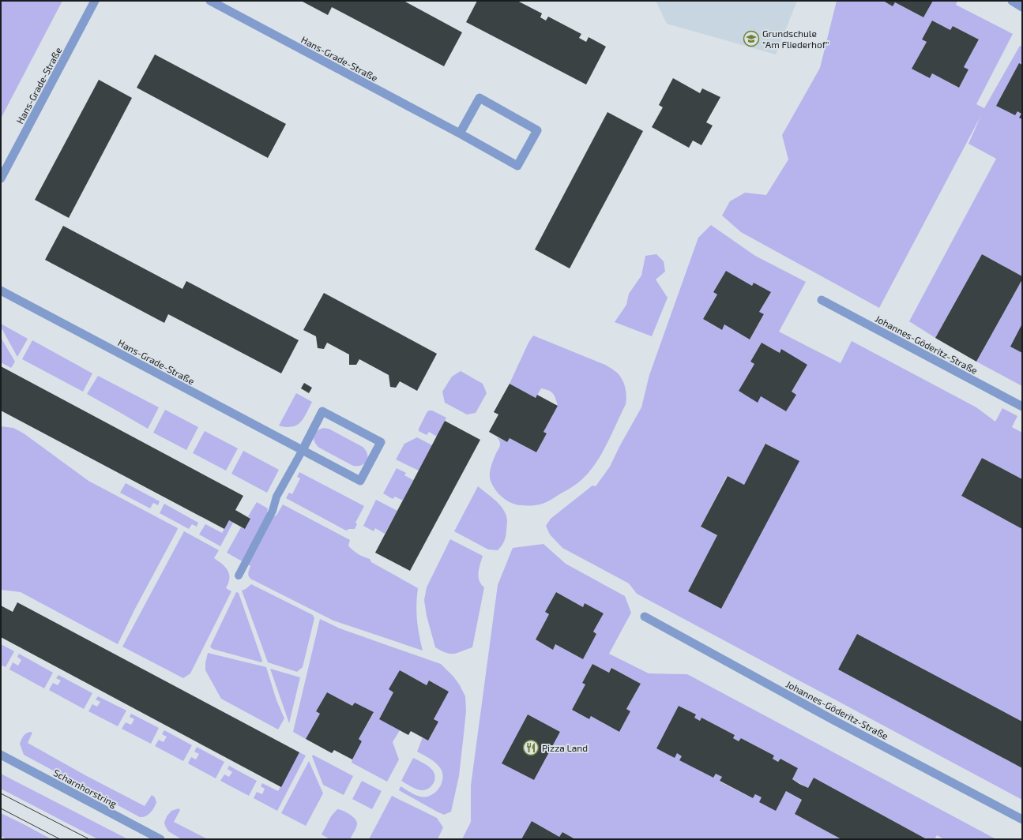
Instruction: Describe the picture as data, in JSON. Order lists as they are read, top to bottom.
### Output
{
  "streets": {
    "street": ["Hans-Grade-Straße", "Johannes-Göderitz-Straße", "Scharnhorstring"]
  },
  "places": {
    "school or university": ["Grundschule \"Am Fliederhof\""],
    "restaurant": ["Pizza Land"]
  }
}
